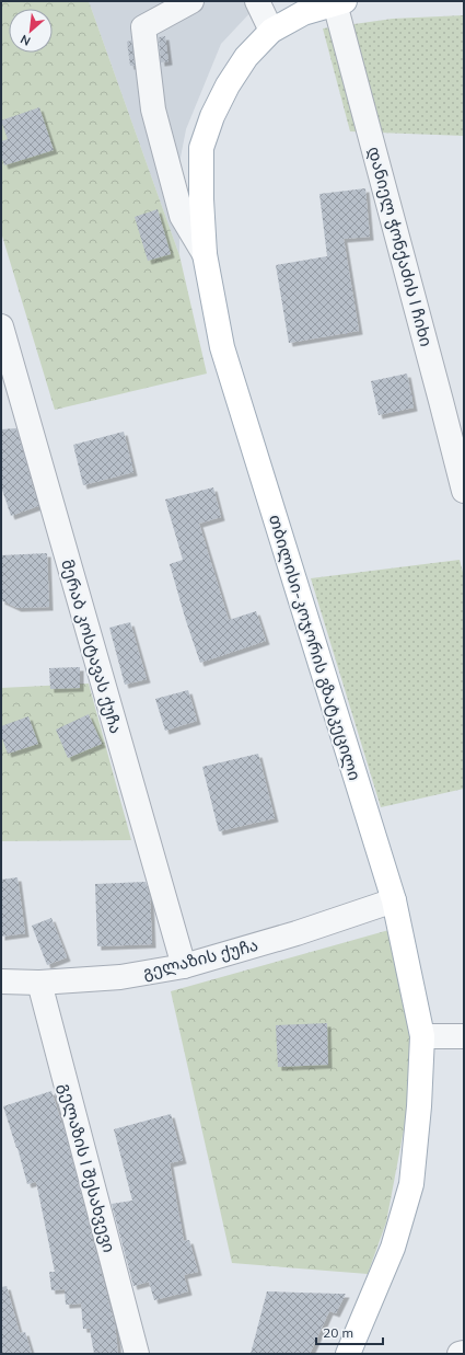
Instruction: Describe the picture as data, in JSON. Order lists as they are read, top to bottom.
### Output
{
  "streets": {
    "main road": ["თბილისი-კოჯორის გზატკეცილი"],
    "street": [
      "დანიელ ჭონქაძის I ჩიხი",
      "მერაბ კოსტავას ქუჩა",
      "გელაზის ქუჩა",
      "გელაზის I შესახვევი"
    ]
  },
  "crossings": [
    ["დანიელ ჭონქაძის I ჩიხი", "თბილისი-კოჯორის გზატკეცილი"],
    ["მერაბ კოსტავას ქუჩა", "გელაზის ქუჩა"],
    ["თბილისი-კოჯორის გზატკეცილი", "გელაზის ქუჩა"],
    ["გელაზის ქუჩა", "გელაზის I შესახვევი"]
  ],
  "scale_bar": "20 m",
  "north": "bottom left"
}
